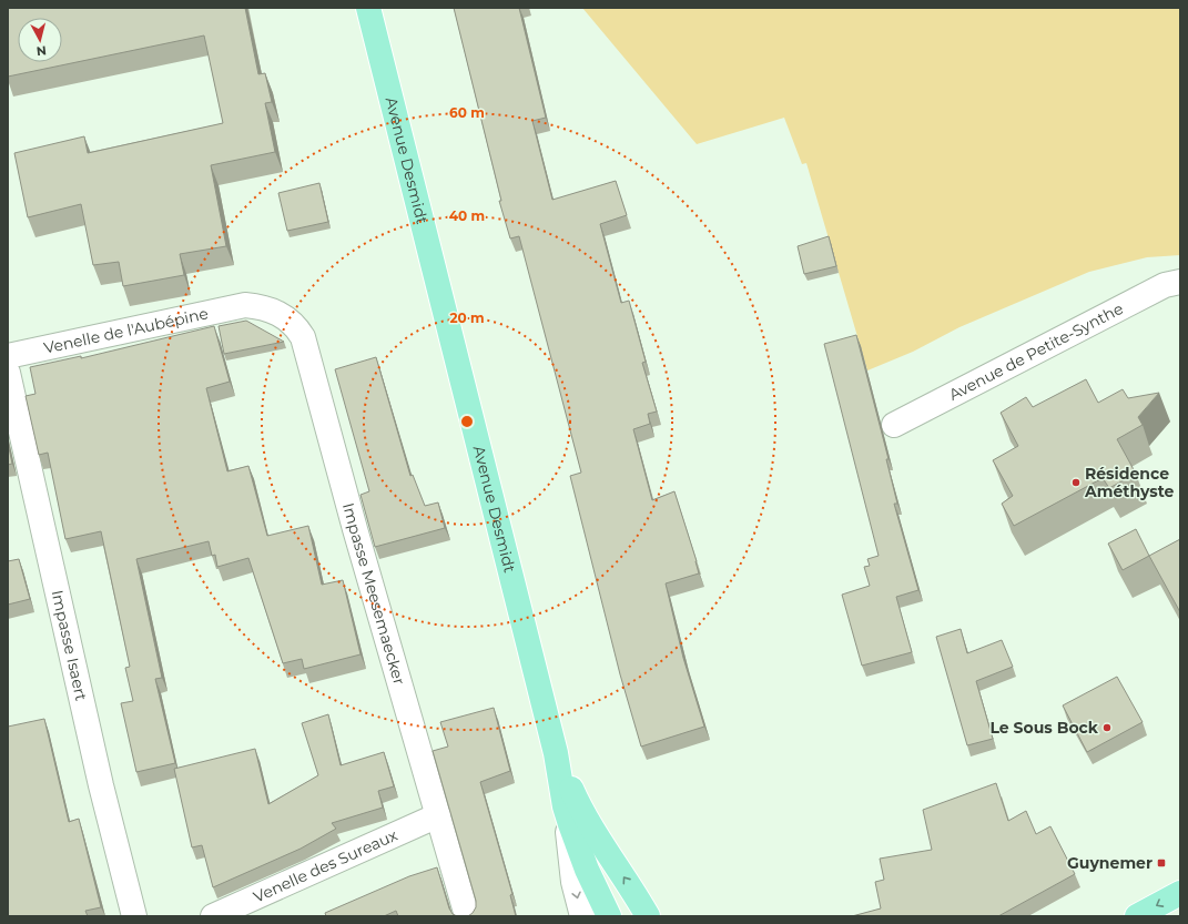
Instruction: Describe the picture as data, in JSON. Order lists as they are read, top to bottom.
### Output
{
  "streets": {
    "main road": ["Avenue Desmidt"],
    "street": [
      "Venelle de l'Aubépine",
      "Avenue de Petite-Synthe",
      "Impasse Meesemaecker",
      "Impasse Isaert",
      "Venelle des Sureaux"
    ]
  },
  "crossings": [
    ["Venelle de l'Aubépine", "Impasse Meesemaecker"],
    ["Impasse Meesemaecker", "Venelle des Sureaux"]
  ],
  "places": {
    "other": ["Résidence Améthyste", "Le Sous Bock"],
    "transit": ["Guynemer"]
  },
  "north": "bottom",
  "rings": ["60 m", "40 m", "20 m"]
}
